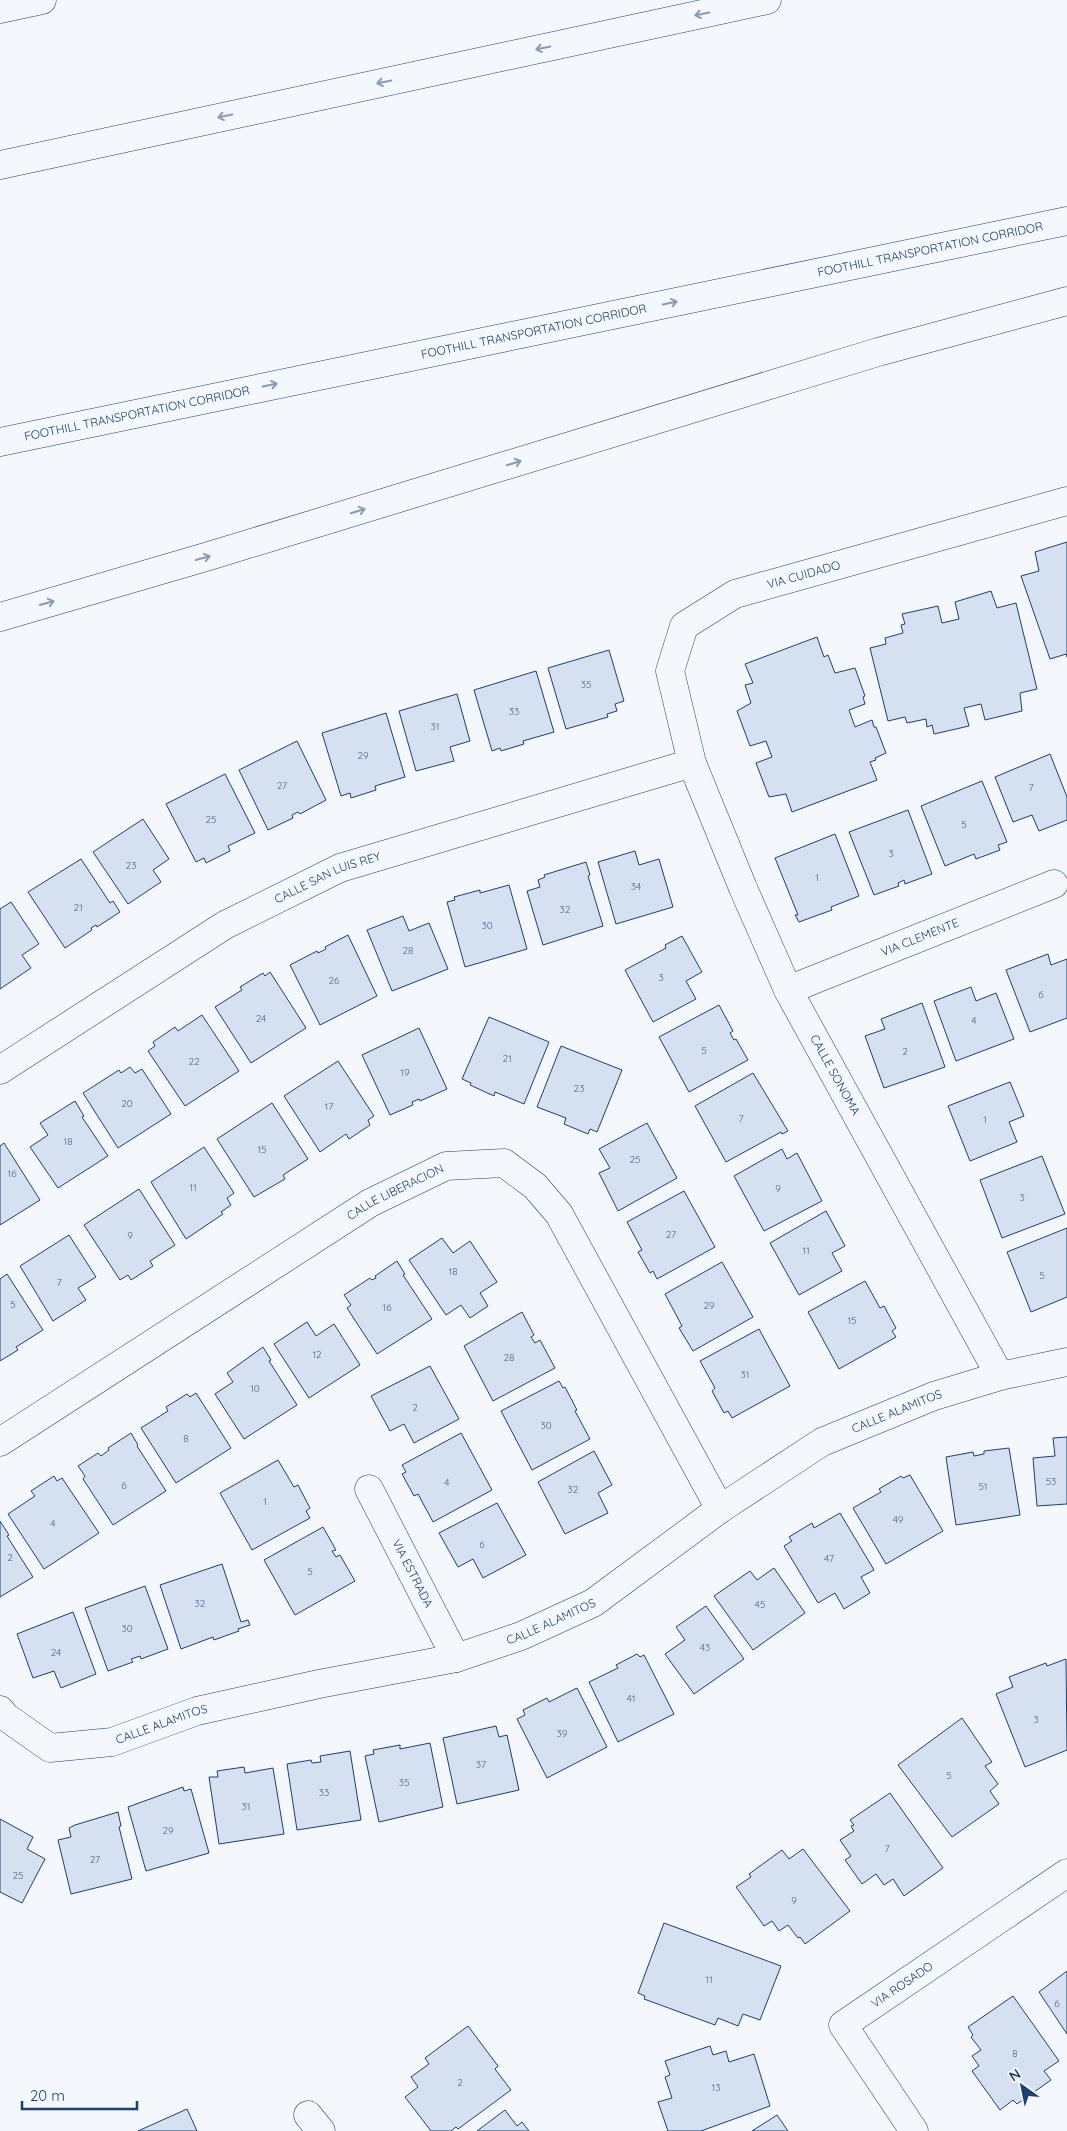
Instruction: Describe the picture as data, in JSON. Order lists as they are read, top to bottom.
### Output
{
  "streets": {
    "main road": [
      "FOOTHILL TRANSPORTATION CORRIDOR",
      "VIA CUIDADO",
      "CALLE SAN LUIS REY",
      "VIA CLEMENTE",
      "CALLE SONOMA",
      "CALLE LIBERACION",
      "CALLE ALAMITOS",
      "VIA ESTRADA",
      "VIA ROSADO"
    ]
  },
  "crossings": [
    ["VIA CUIDADO", "CALLE SAN LUIS REY"],
    ["VIA CUIDADO", "CALLE SONOMA"],
    ["CALLE SAN LUIS REY", "CALLE SONOMA"],
    ["VIA CLEMENTE", "CALLE SONOMA"],
    ["CALLE SONOMA", "CALLE ALAMITOS"],
    ["CALLE LIBERACION", "CALLE ALAMITOS"],
    ["CALLE ALAMITOS", "VIA ESTRADA"]
  ],
  "house_numbers": [
    "35",
    "33",
    "31",
    "29",
    "27",
    "7",
    "25",
    "5",
    "3",
    "23",
    "1",
    "34",
    "21",
    "32",
    "30",
    "28",
    "3",
    "26",
    "6",
    "24",
    "4",
    "5",
    "2",
    "21",
    "22",
    "19",
    "23",
    "20",
    "17",
    "7",
    "1",
    "18",
    "15",
    "25",
    "16",
    "11",
    "9",
    "3",
    "27",
    "9",
    "11",
    "18",
    "5",
    "7",
    "5",
    "29",
    "16",
    "15",
    "12",
    "28",
    "31",
    "10",
    "2",
    "30",
    "8",
    "53",
    "4",
    "6",
    "51",
    "32",
    "1",
    "49",
    "4",
    "6",
    "2",
    "47",
    "5",
    "32",
    "45",
    "30",
    "43",
    "24",
    "41",
    "3",
    "39",
    "37",
    "5",
    "35",
    "33",
    "31",
    "29",
    "7",
    "27",
    "25",
    "9",
    "11",
    "6",
    "8",
    "2",
    "13"
  ],
  "scale_bar": "20 m",
  "north": "top left"
}
